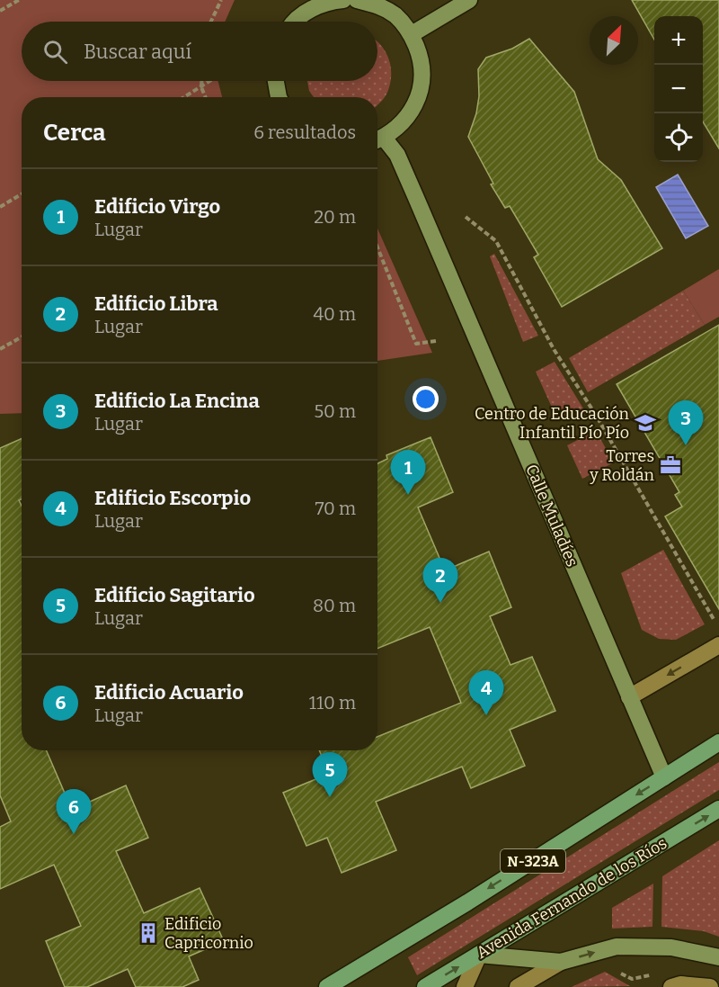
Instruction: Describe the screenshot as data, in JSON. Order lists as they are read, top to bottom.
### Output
{
  "streets": {
    "main road": ["N-323A", "Avenida Fernando de los Ríos"],
    "street": ["Calle Muladíes"]
  },
  "crossings": [
    ["Calle Muladíes", "N-323A"]
  ],
  "places": {
    "school or university": ["Centro de Educación Infantil Pío Pío"],
    "office": ["Torres y Roldán"],
    "building": ["Edificio Capricornio"]
  },
  "north": "top right",
  "page": {
    "map_buttons": ["+", "−"],
    "search": "Buscar aquí",
    "heading": ["Cerca", "6 resultados"],
    "list": [
      {
        "mark": "1",
        "name": "Edificio Virgo",
        "note": "Lugar",
        "value": "20 m"
      },
      {
        "mark": "2",
        "name": "Edificio Libra",
        "note": "Lugar",
        "value": "40 m"
      },
      {
        "mark": "3",
        "name": "Edificio La Encina",
        "note": "Lugar",
        "value": "50 m"
      },
      {
        "mark": "4",
        "name": "Edificio Escorpio",
        "note": "Lugar",
        "value": "70 m"
      },
      {
        "mark": "5",
        "name": "Edificio Sagitario",
        "note": "Lugar",
        "value": "80 m"
      },
      {
        "mark": "6",
        "name": "Edificio Acuario",
        "note": "Lugar",
        "value": "110 m"
      }
    ],
    "pins": [
      "3",
      "1",
      "2",
      "4",
      "5",
      "6"
    ]
  }
}
